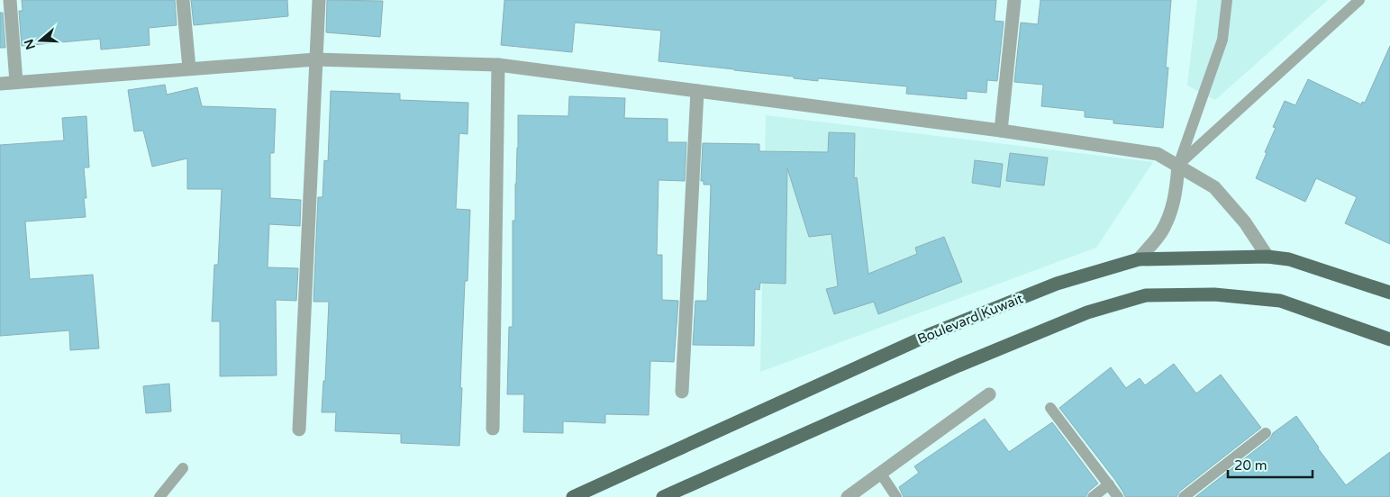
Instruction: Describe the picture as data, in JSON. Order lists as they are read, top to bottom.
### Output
{
  "streets": {
    "main road": ["Boulevard Kuwait"]
  },
  "scale_bar": "20 m",
  "north": "left"
}
